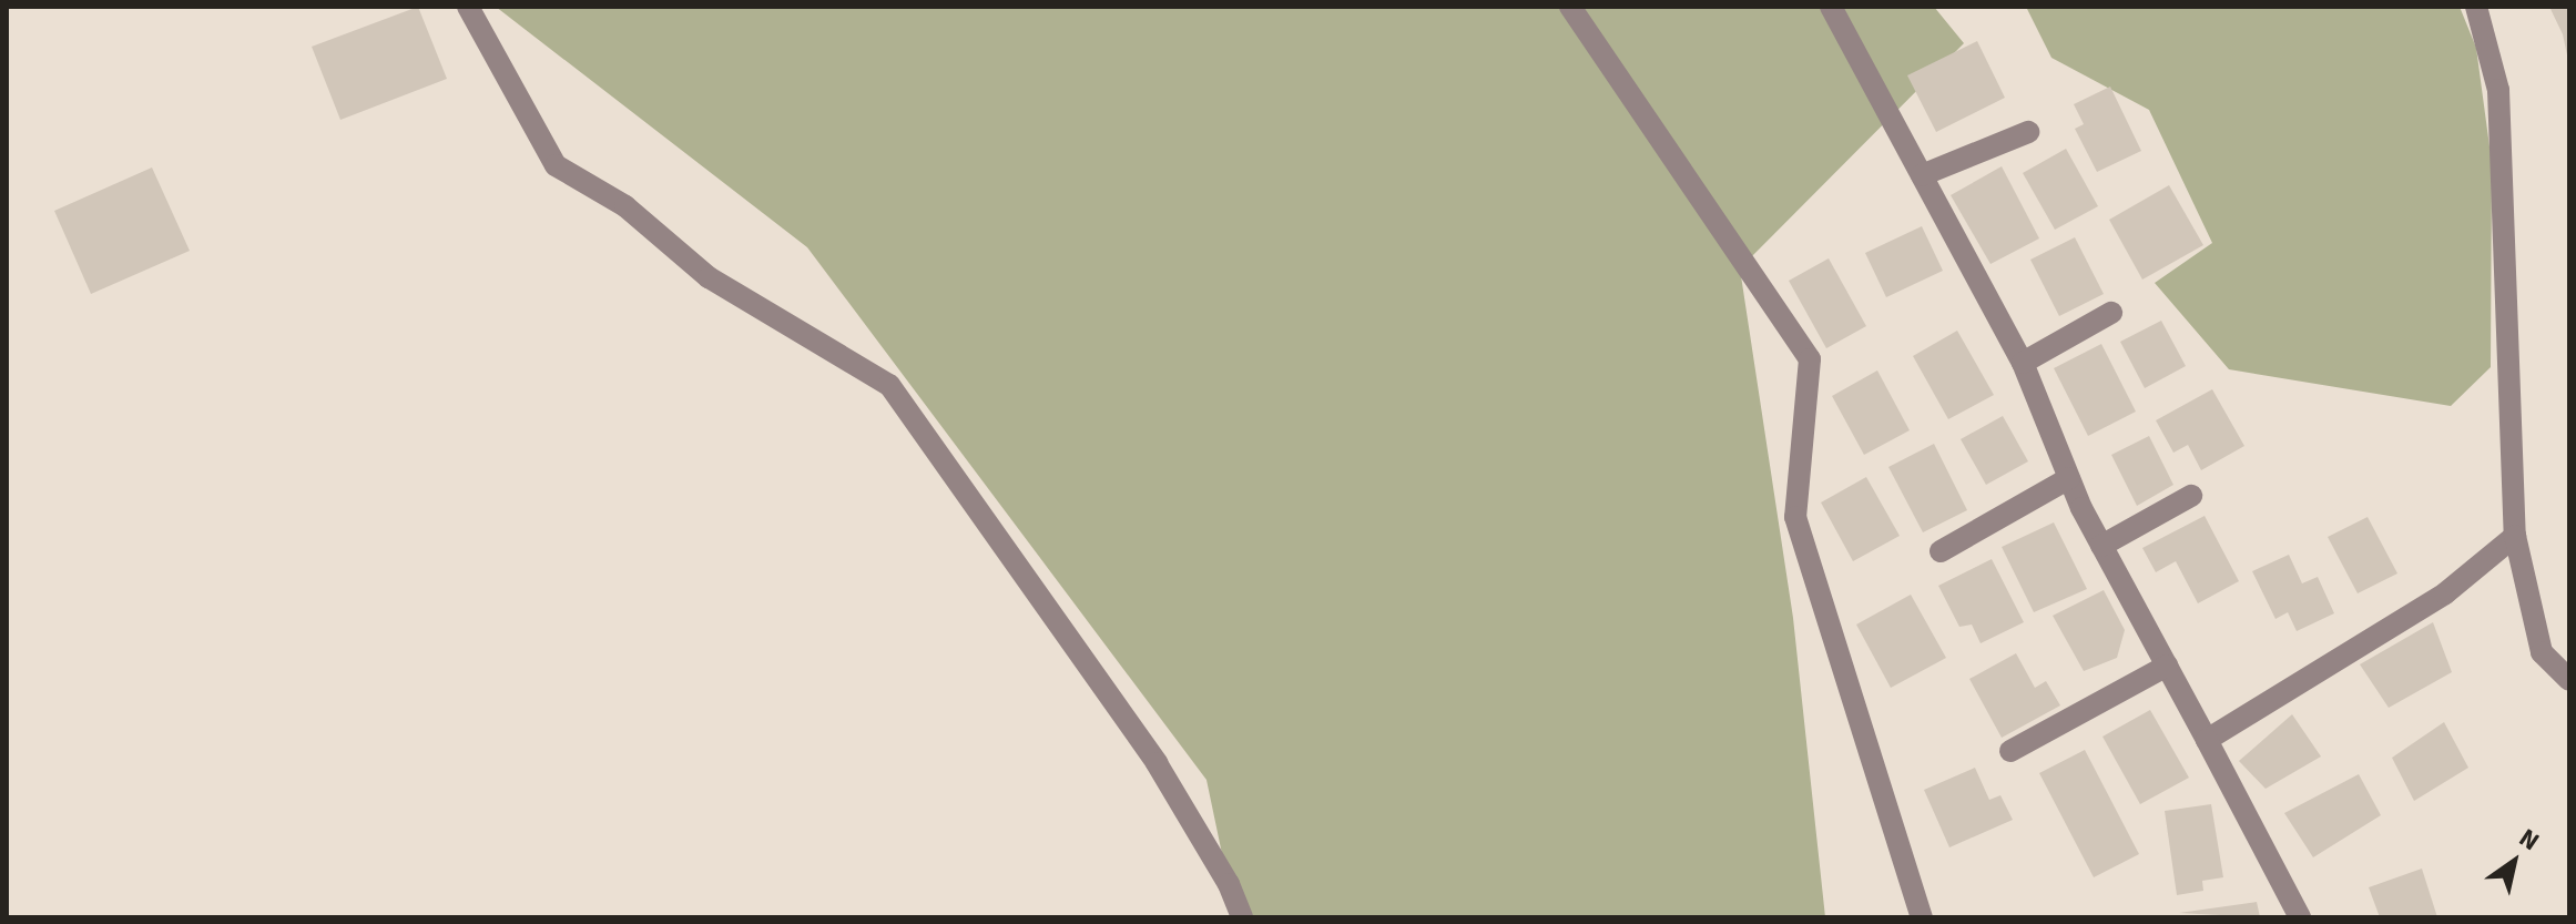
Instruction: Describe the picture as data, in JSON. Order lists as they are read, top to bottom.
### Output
{
  "north": "top right"
}
